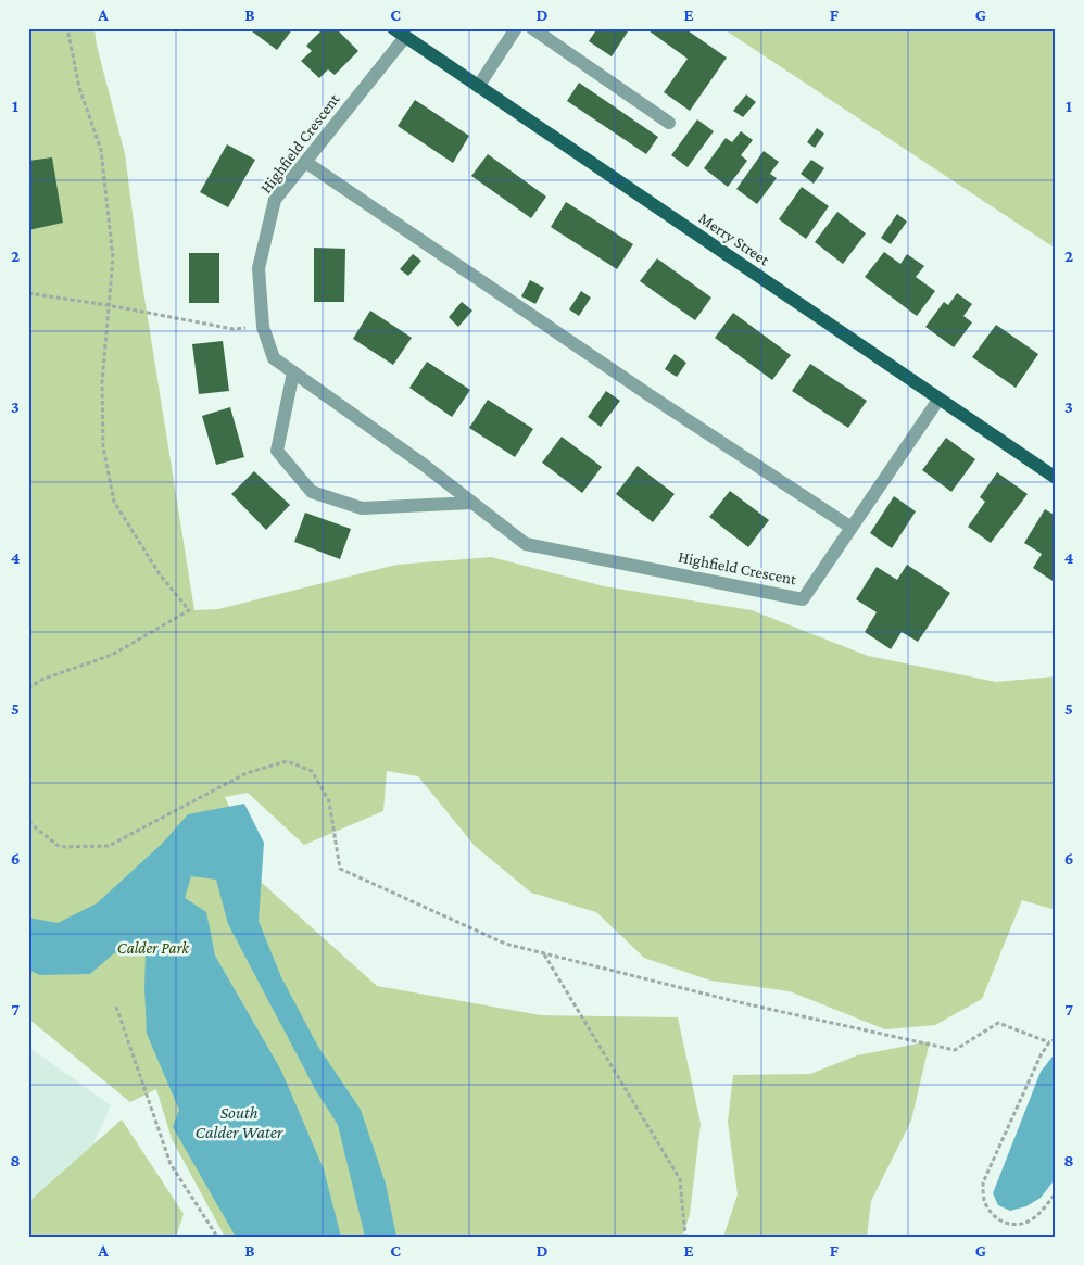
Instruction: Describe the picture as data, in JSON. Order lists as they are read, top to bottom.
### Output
{
  "streets": {
    "main road": ["Merry Street"],
    "street": ["Highfield Crescent"]
  },
  "crossings": [
    ["Highfield Crescent", "Merry Street"]
  ],
  "water": ["South Calder Water"],
  "parks": ["Calder Park"],
  "grid": {
    "columns": [
      "A",
      "B",
      "C",
      "D",
      "E",
      "F",
      "G"
    ],
    "rows": [
      "1",
      "2",
      "3",
      "4",
      "5",
      "6",
      "7",
      "8"
    ]
  }
}
